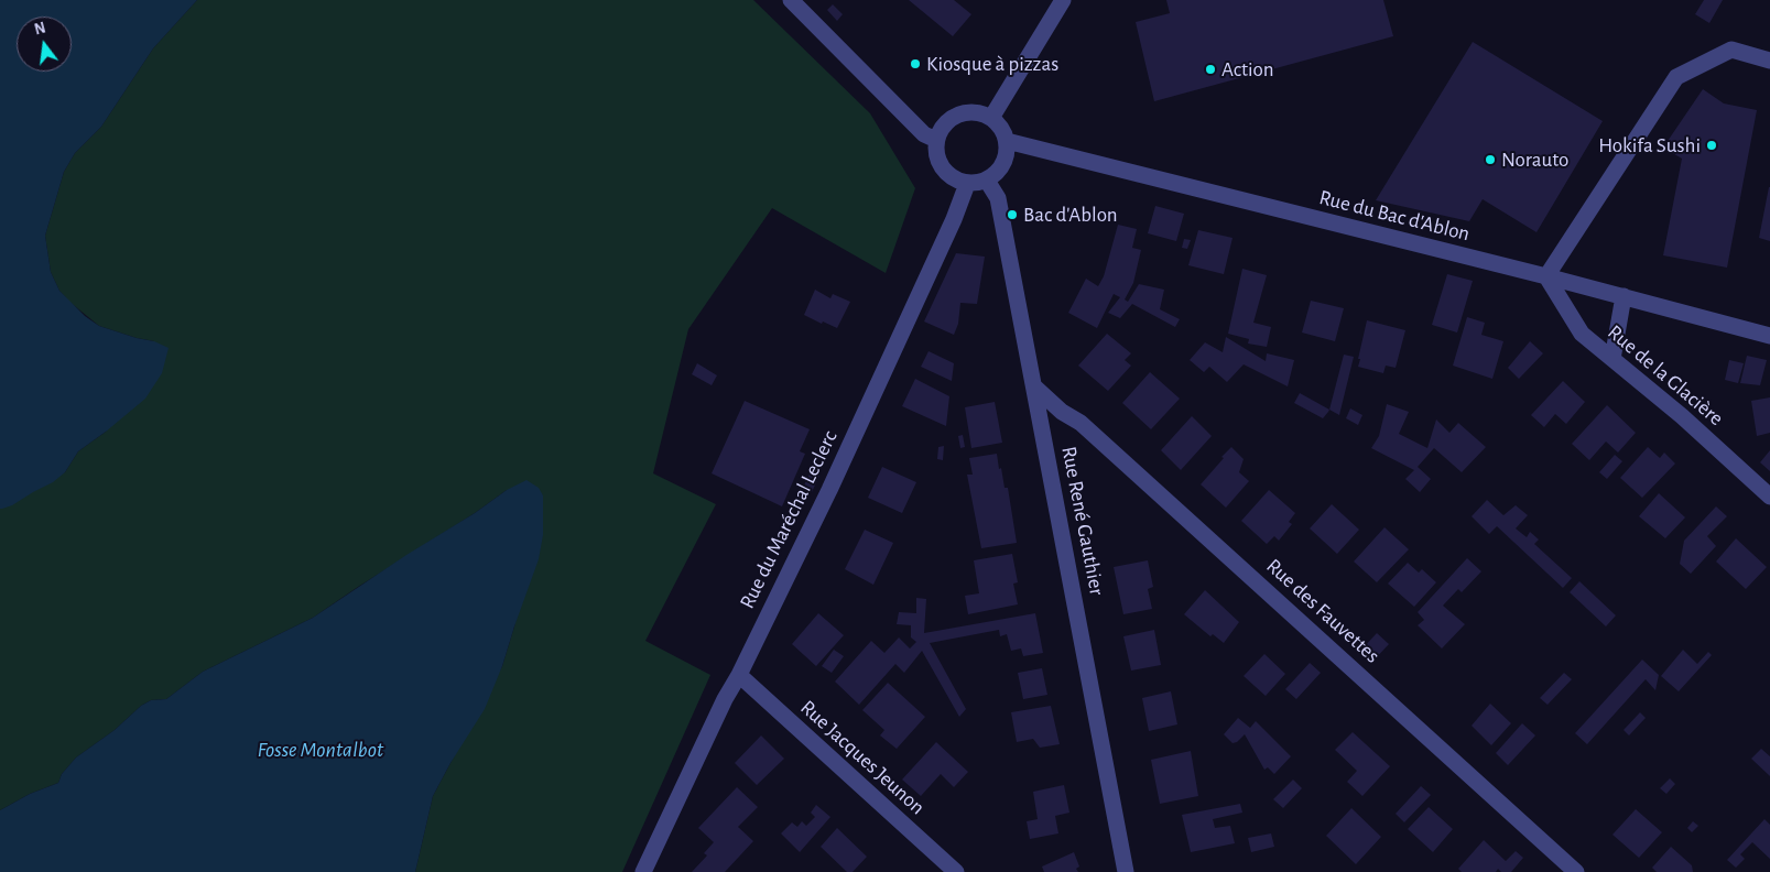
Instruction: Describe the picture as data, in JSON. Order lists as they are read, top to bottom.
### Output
{
  "streets": {
    "street": [
      "Rue du Bac d'Ablon",
      "Rue de la Glacière",
      "Rue du Maréchal Leclerc",
      "Rue René Gauthier",
      "Rue des Fauvettes",
      "Rue Jacques Jeunon"
    ]
  },
  "crossings": [
    ["Rue du Bac d'Ablon", "Rue de la Glacière"],
    ["Rue du Bac d'Ablon", "Rue du Maréchal Leclerc"],
    ["Rue du Bac d'Ablon", "Rue René Gauthier"],
    ["Rue du Maréchal Leclerc", "Rue René Gauthier"],
    ["Rue du Maréchal Leclerc", "Rue Jacques Jeunon"],
    ["Rue René Gauthier", "Rue des Fauvettes"]
  ],
  "water": ["Fosse Montalbot"],
  "places": [
    "Kiosque à pizzas",
    "Action",
    "Hokifa Sushi",
    "Norauto",
    "Bac d'Ablon"
  ],
  "north": "top"
}
